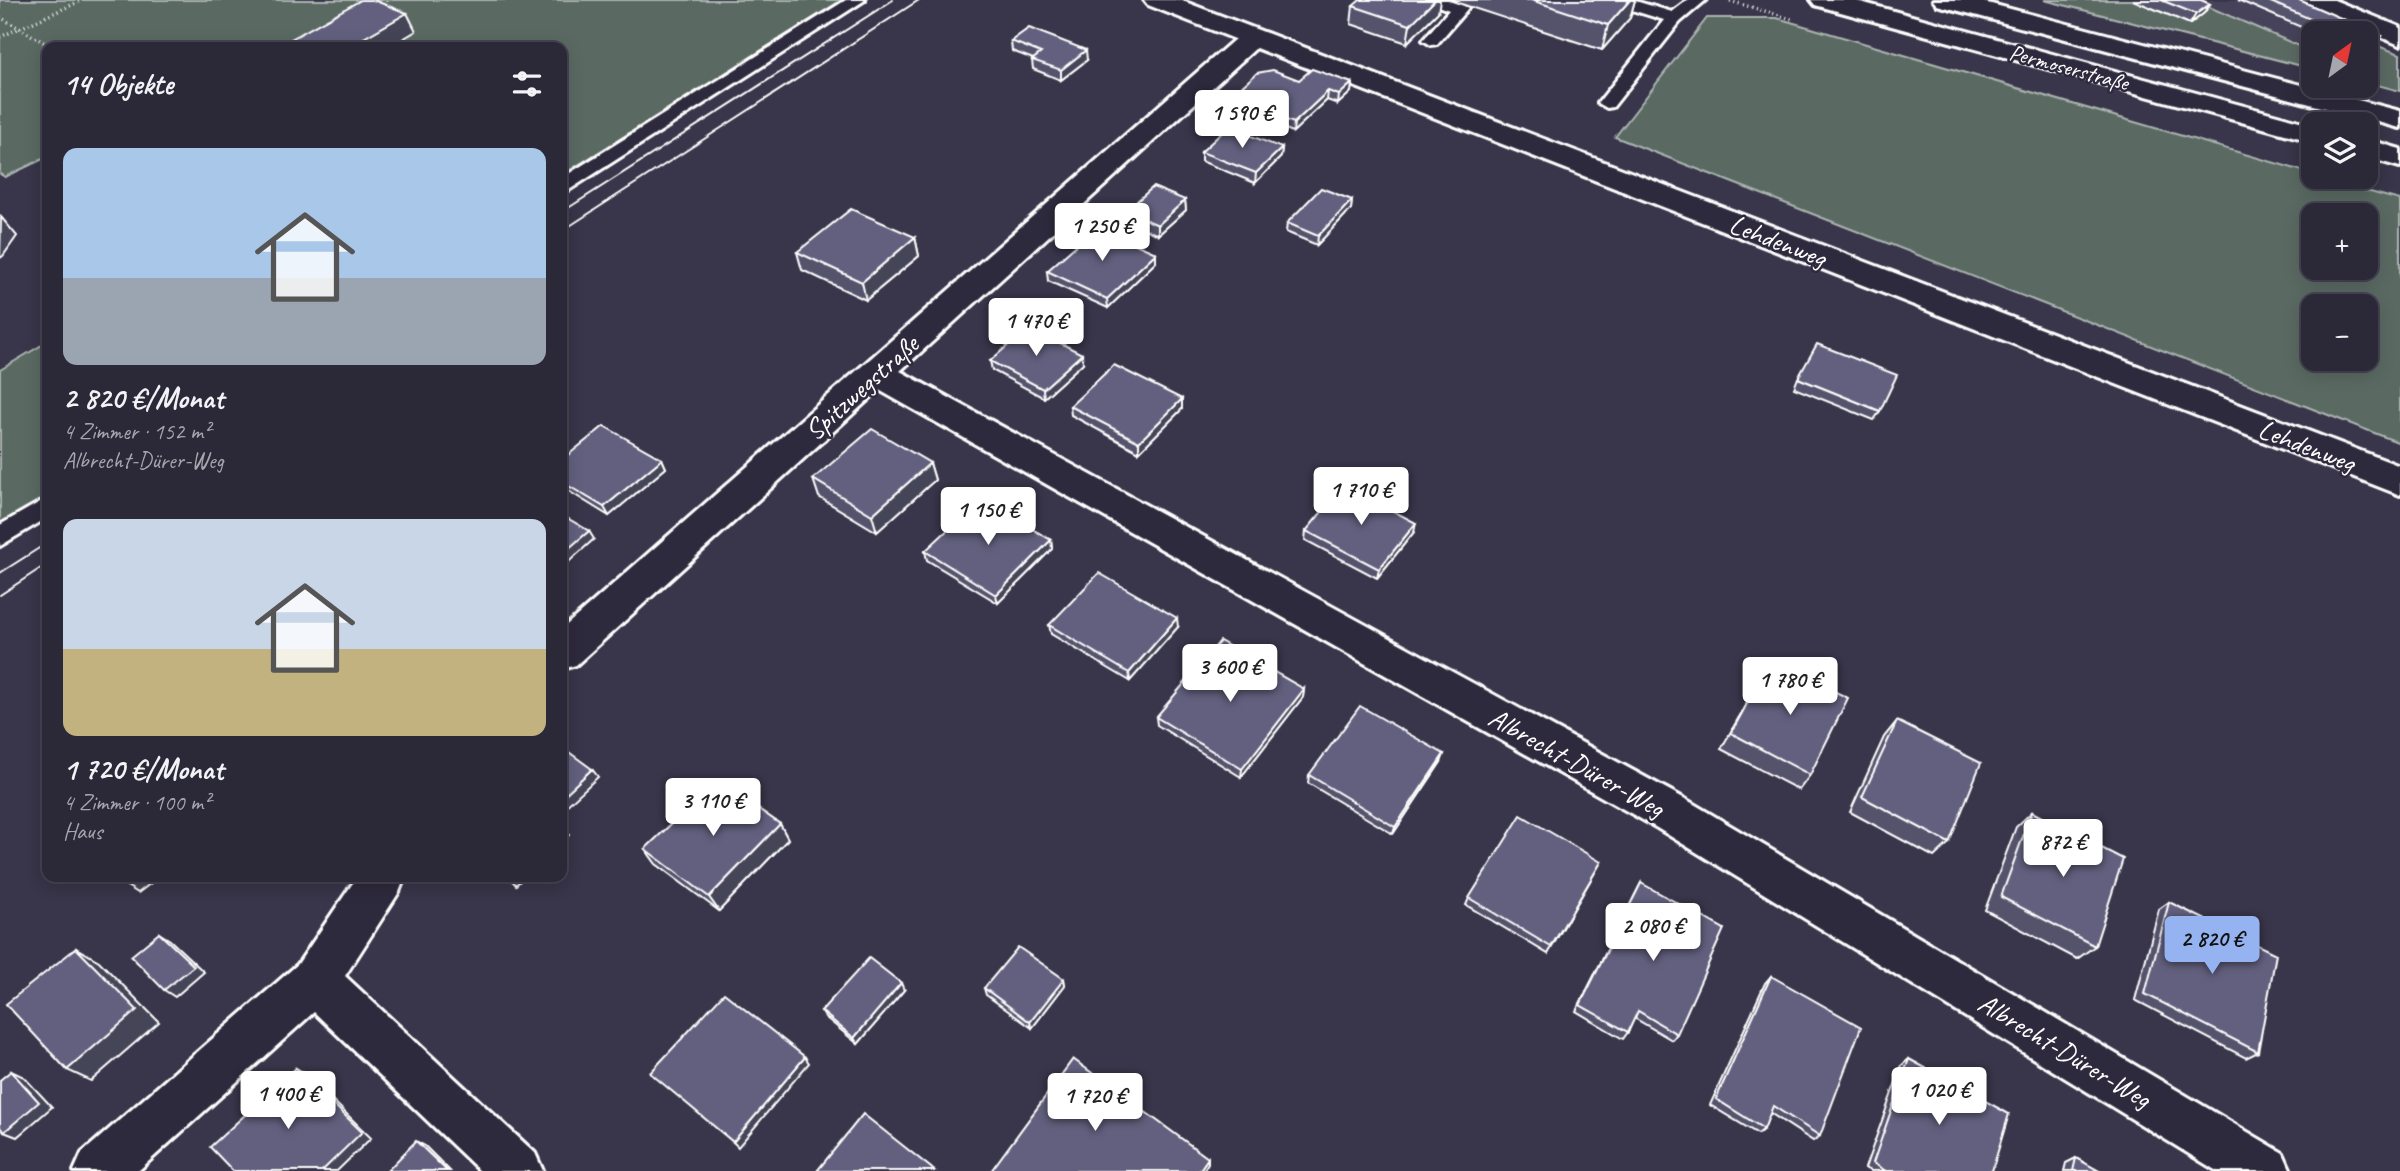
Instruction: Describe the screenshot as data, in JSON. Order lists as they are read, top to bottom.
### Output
{
  "streets": {
    "street": [
      "Permoserstraße",
      "Lehdenweg",
      "Spitzwegstraße",
      "Albrecht-Dürer-Weg"
    ]
  },
  "crossings": [
    ["Lehdenweg", "Spitzwegstraße"],
    ["Spitzwegstraße", "Albrecht-Dürer-Weg"]
  ],
  "north": "top right",
  "page": {
    "map_buttons": ["+", "−"],
    "heading": "14 Objekte",
    "price": [
      "1 590 €",
      "1 250 €",
      "1 470 €",
      "1 710 €",
      "1 150 €",
      "3 600 €",
      "1 780 €",
      "3 110 €",
      "872 €",
      "2 080 €",
      "2 820 €",
      "1 020 €",
      "1 400 €",
      "1 720 €"
    ],
    "list": [
      {
        "name": "2 820 €/Monat",
        "note": "4 Zimmer · 152 m² · Albrecht-Dürer-Weg"
      },
      {
        "name": "1 720 €/Monat",
        "note": "4 Zimmer · 100 m² · Haus"
      }
    ]
  }
}
